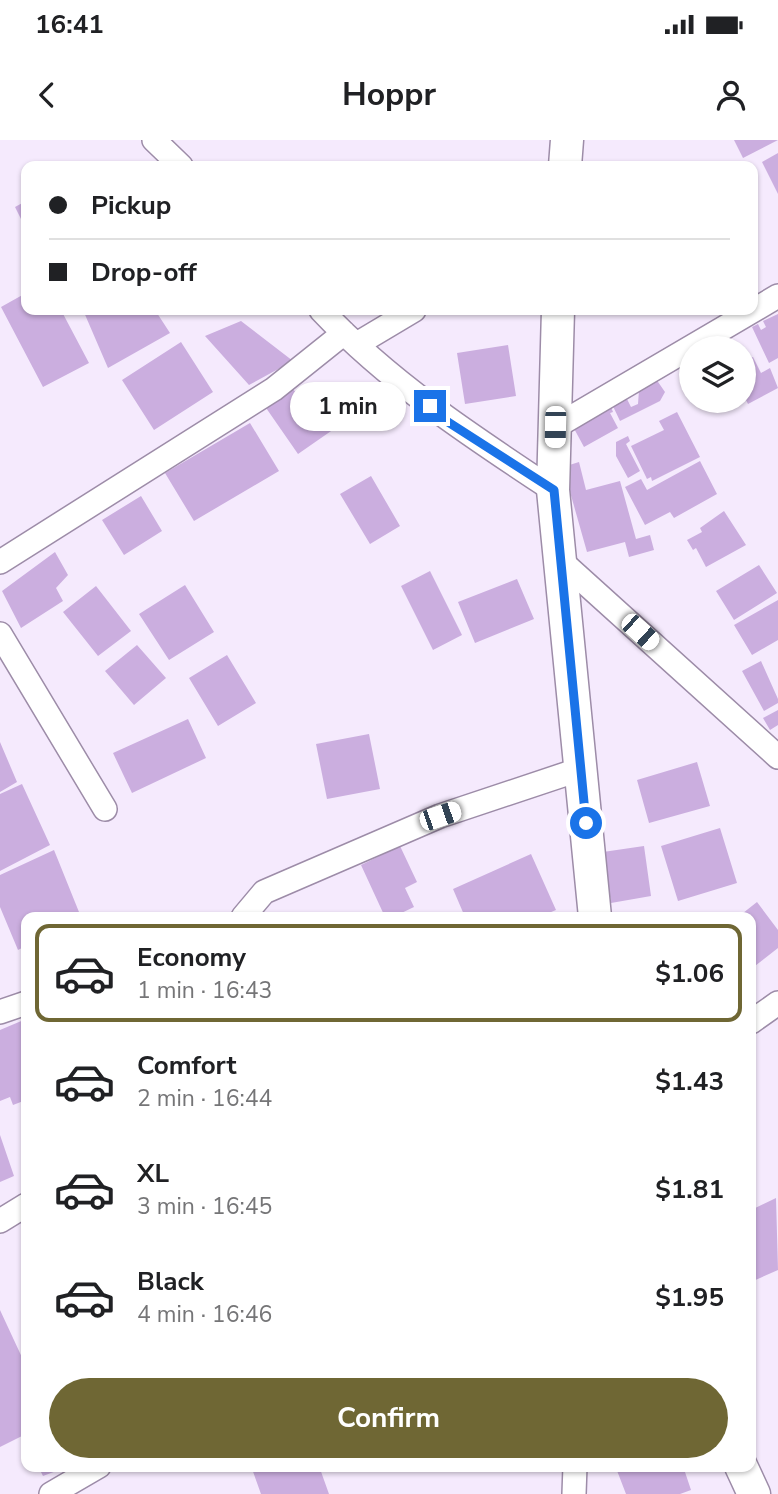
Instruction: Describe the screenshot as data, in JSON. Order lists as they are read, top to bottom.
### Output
{
  "page": {
    "status": "16:41",
    "header": "Hoppr",
    "banner": ["Pickup", "Drop-off"],
    "bubble": "1 min",
    "list": [
      {
        "name": "Economy",
        "note": "1 min · 16:43",
        "value": "$1.06"
      },
      {
        "name": "Comfort",
        "note": "2 min · 16:44",
        "value": "$1.43"
      },
      {
        "name": "XL",
        "note": "3 min · 16:45",
        "value": "$1.81"
      },
      {
        "name": "Black",
        "note": "4 min · 16:46",
        "value": "$1.95"
      }
    ],
    "buttons": "Confirm"
  }
}
